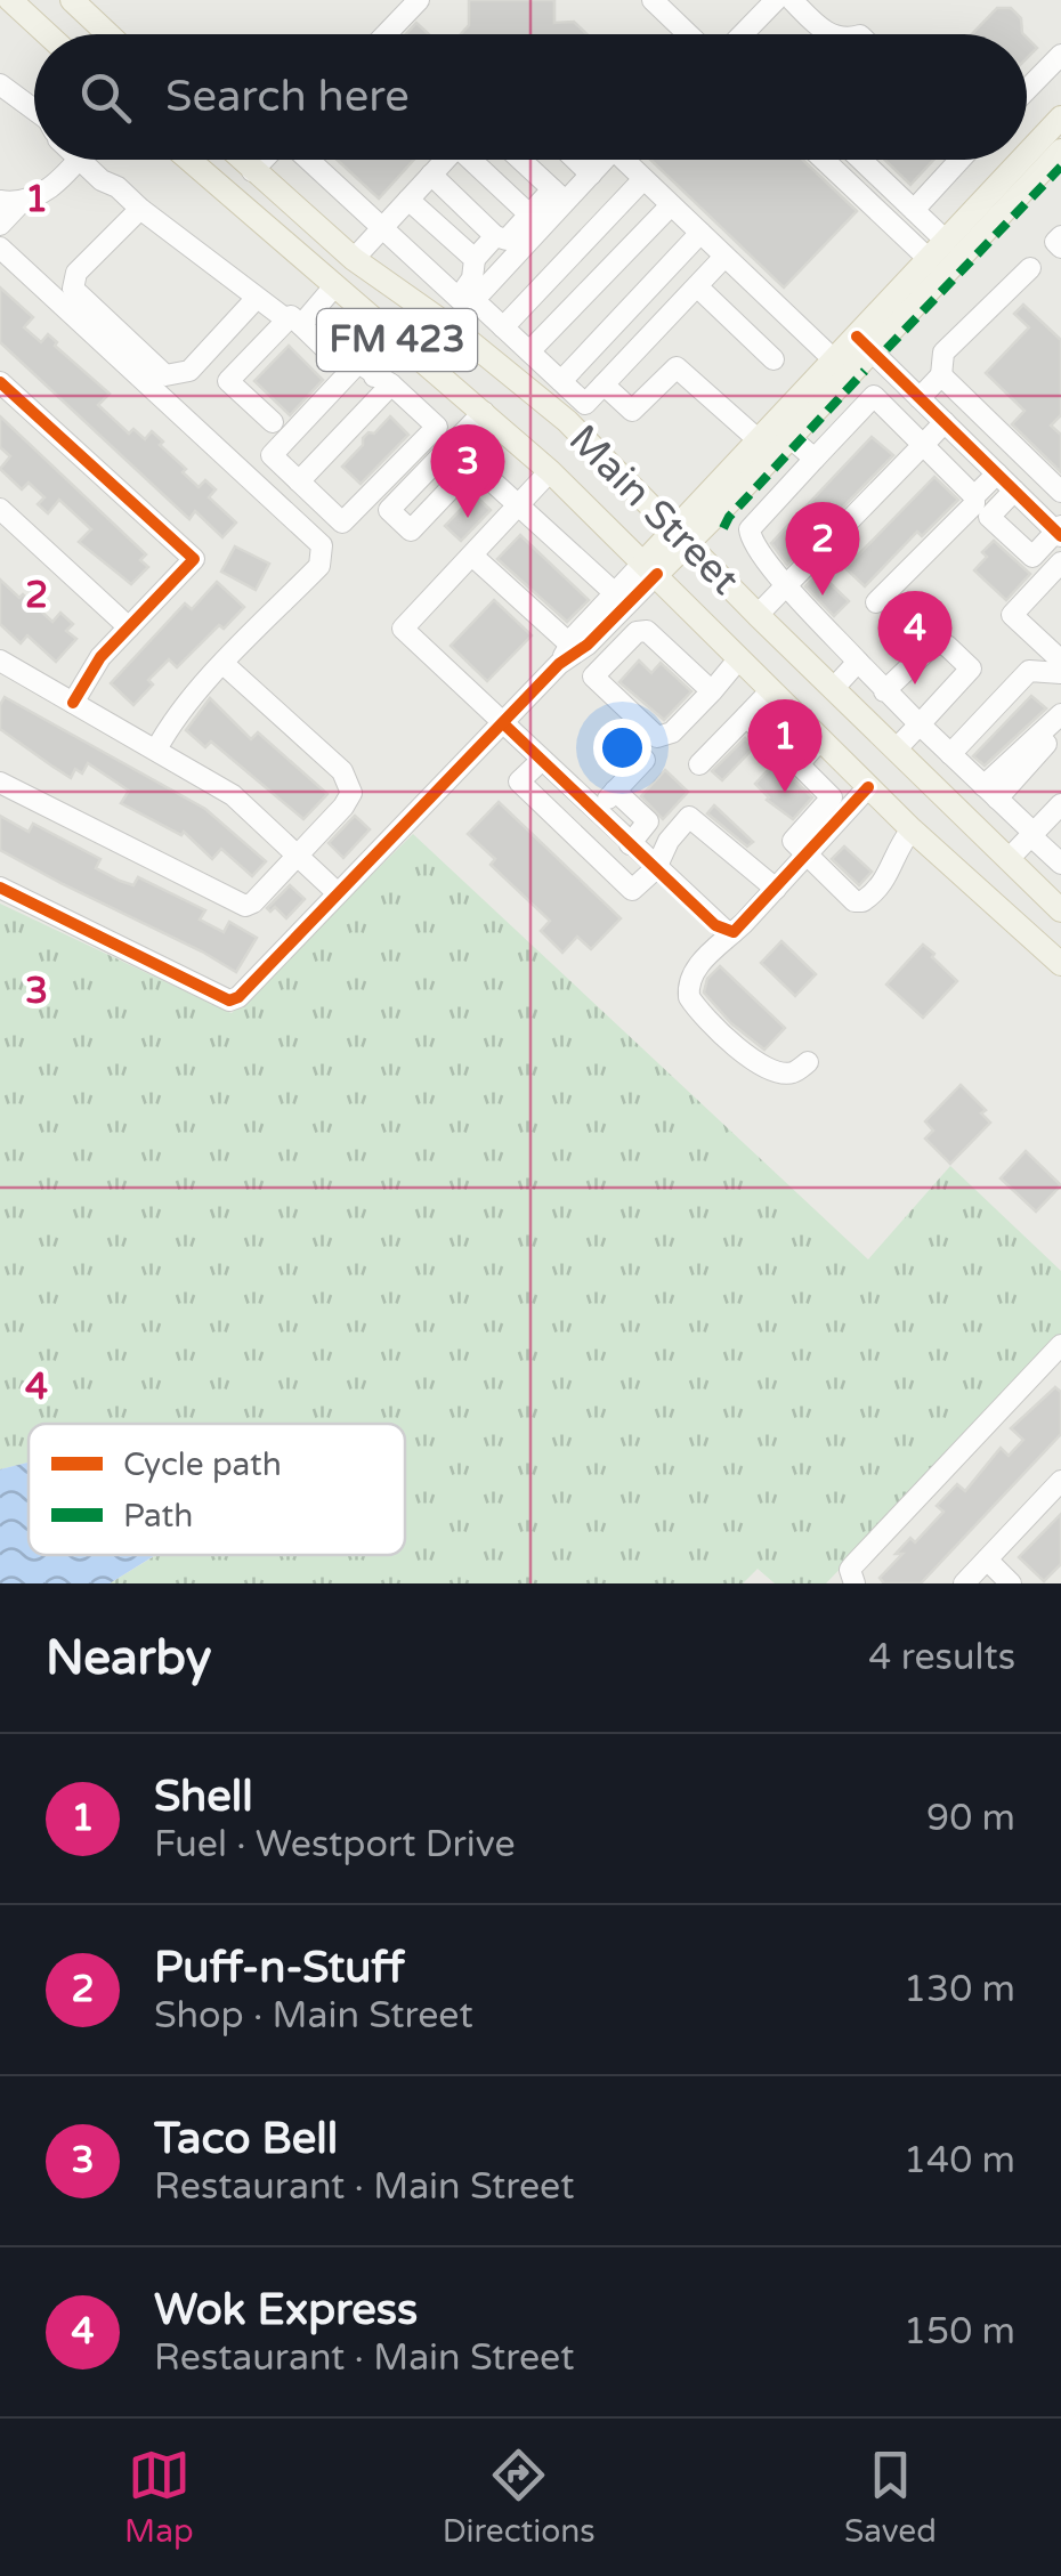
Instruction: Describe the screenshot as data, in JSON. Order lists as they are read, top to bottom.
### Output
{
  "streets": {
    "main road": ["FM 423", "Main Street"]
  },
  "legend": ["Cycle path", "Path"],
  "page": {
    "search": "Search here",
    "pins": [
      "3",
      "2",
      "4",
      "1"
    ],
    "heading": ["Nearby", "4 results"],
    "list": [
      {
        "mark": "1",
        "name": "Shell",
        "note": "Fuel · Westport Drive",
        "value": "90 m"
      },
      {
        "mark": "2",
        "name": "Puff-n-Stuff",
        "note": "Shop · Main Street",
        "value": "130 m"
      },
      {
        "mark": "3",
        "name": "Taco Bell",
        "note": "Restaurant · Main Street",
        "value": "140 m"
      },
      {
        "mark": "4",
        "name": "Wok Express",
        "note": "Restaurant · Main Street",
        "value": "150 m"
      }
    ],
    "nav": ["Map", "Directions", "Saved"]
  },
  "grid": {
    "rows": [
      "1",
      "2",
      "3",
      "4"
    ]
  }
}
